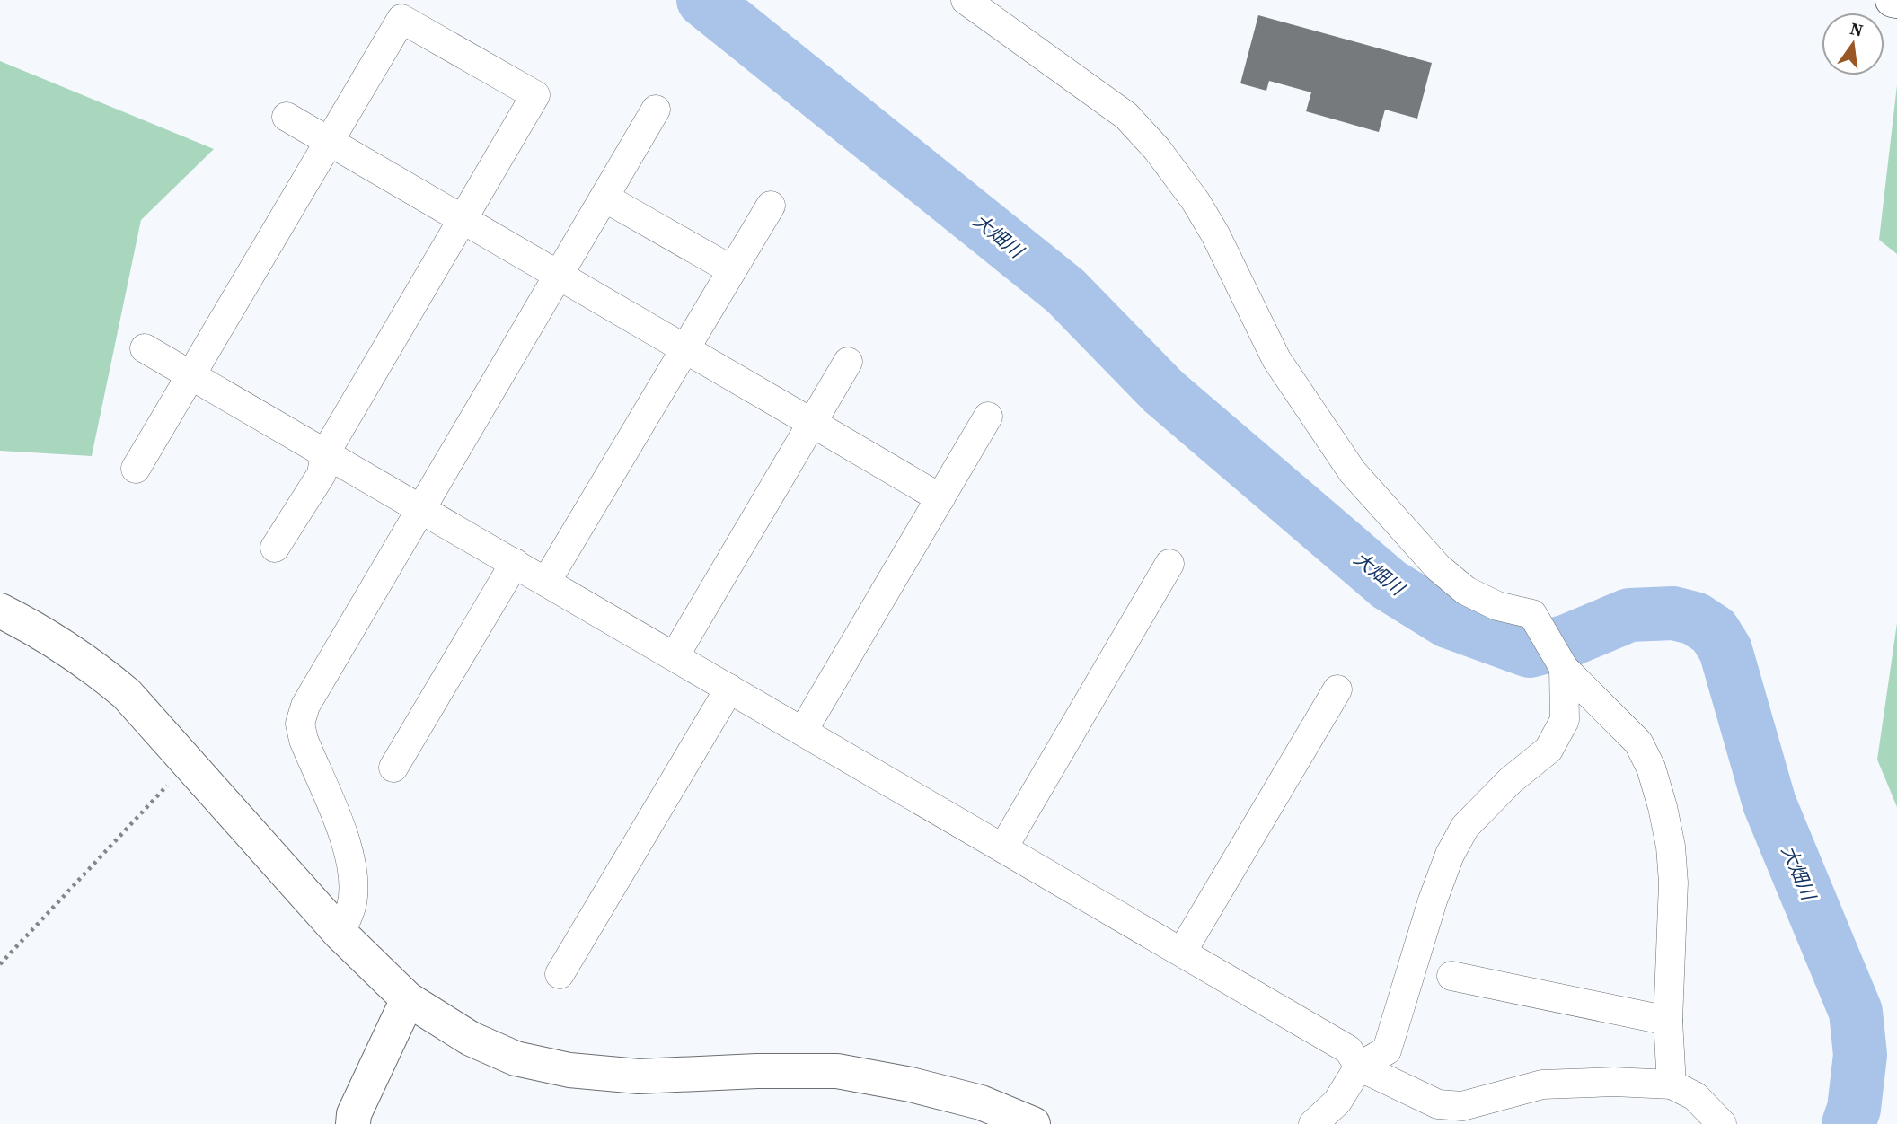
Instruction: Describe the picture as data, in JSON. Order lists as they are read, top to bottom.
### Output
{
  "water": ["大畑川"],
  "north": "top"
}
